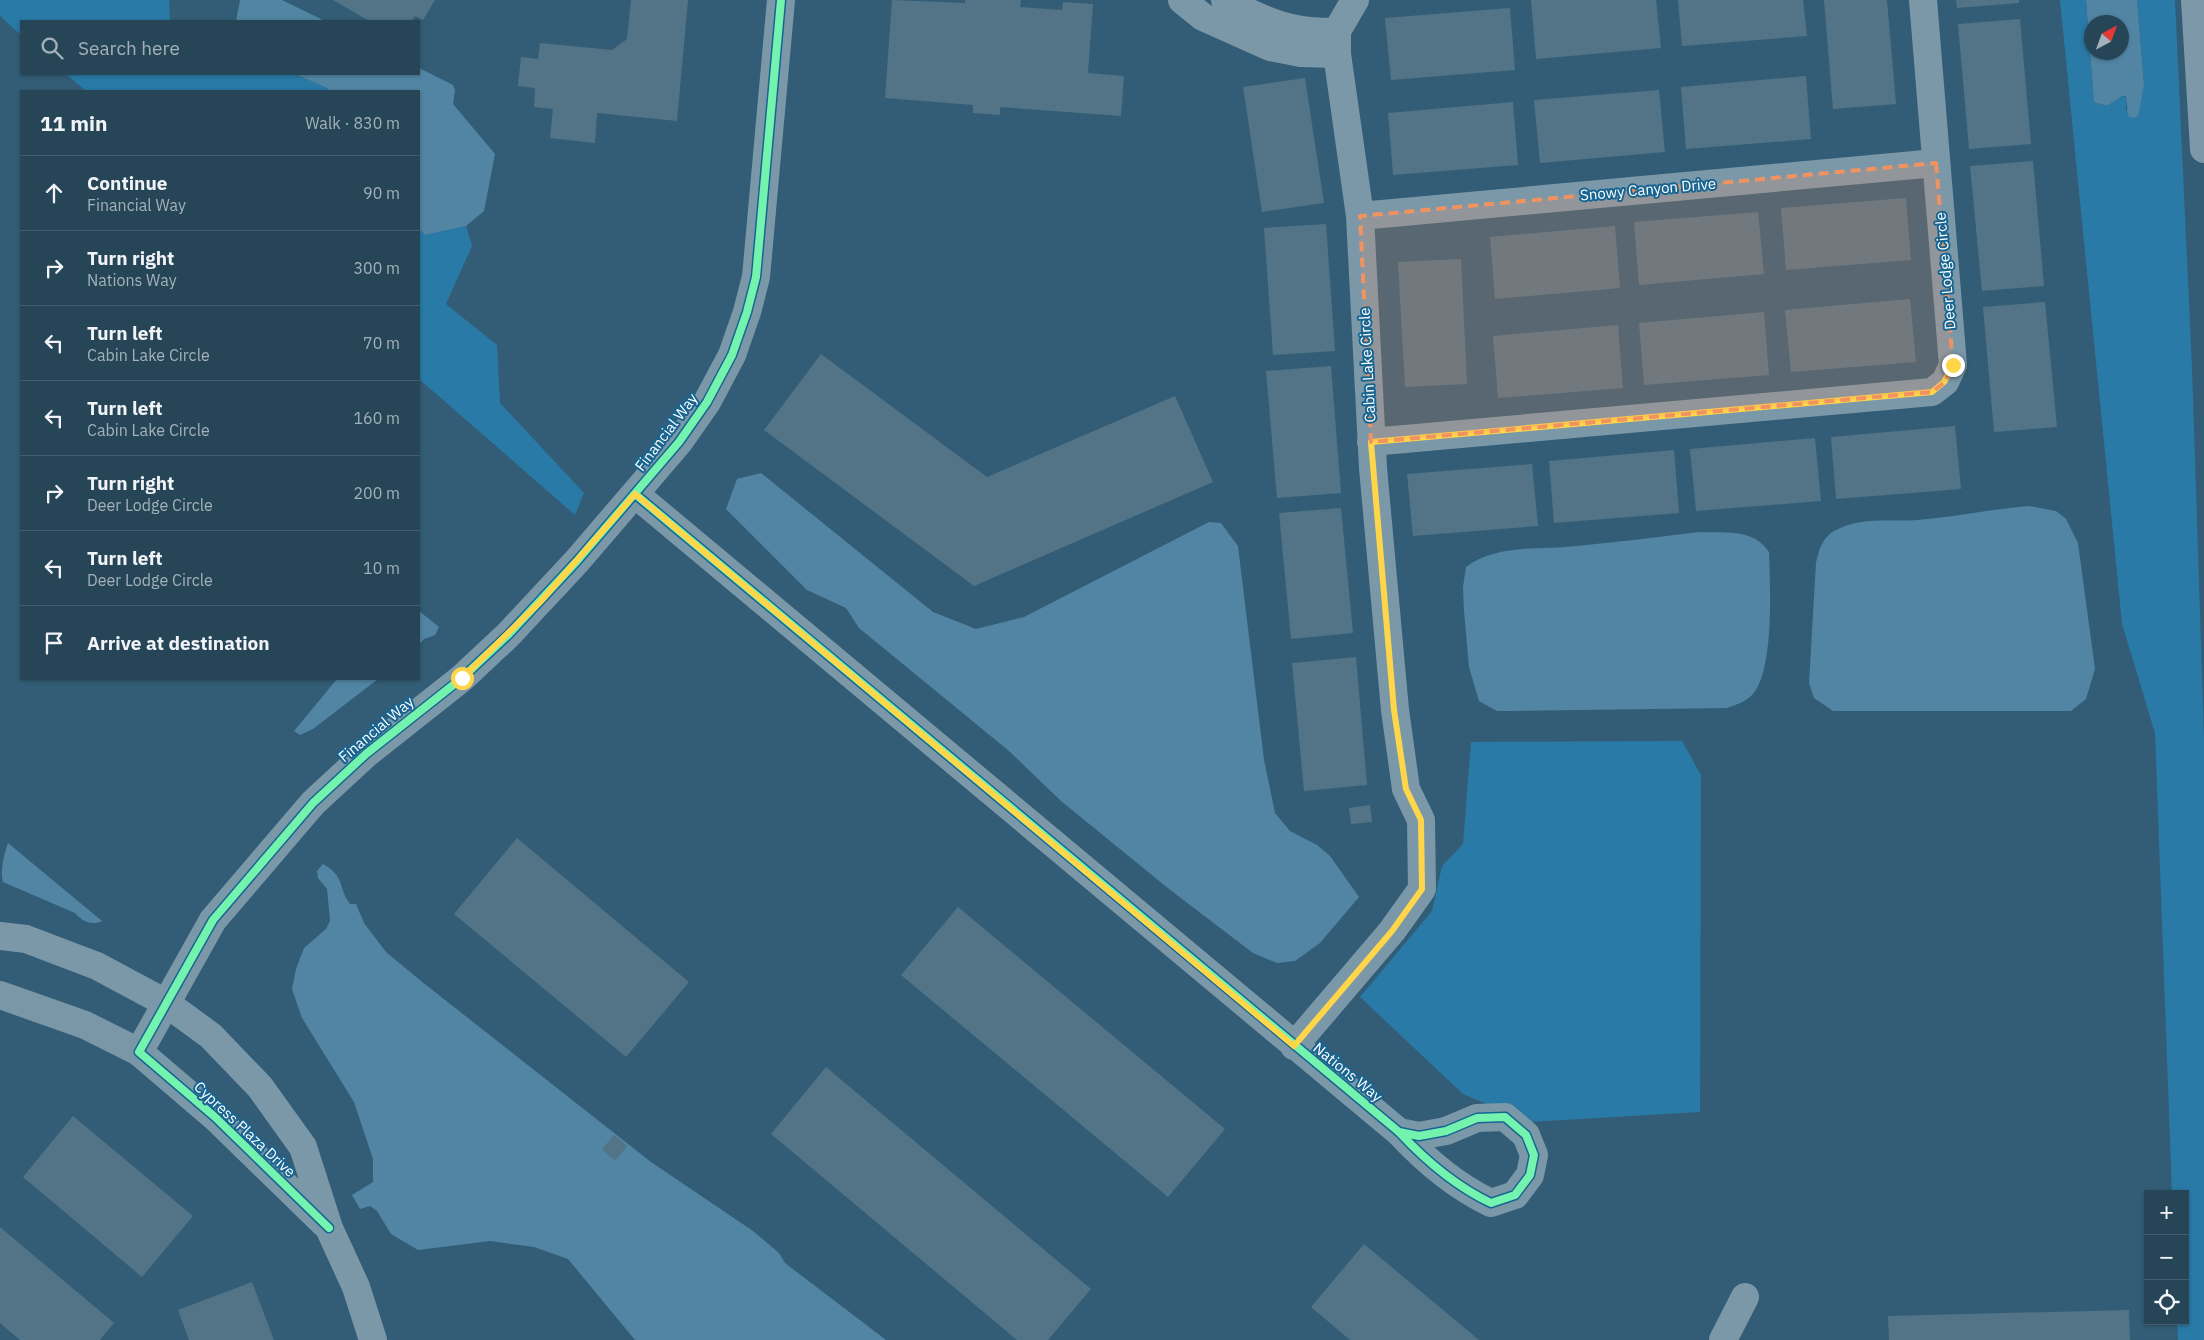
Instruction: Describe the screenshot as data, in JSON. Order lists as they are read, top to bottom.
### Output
{
  "streets": {
    "main road": ["Cypress Plaza Drive"],
    "street": [
      "Snowy Canyon Drive",
      "Deer Lodge Circle",
      "Cabin Lake Circle",
      "Financial Way",
      "Nations Way"
    ]
  },
  "crossings": [
    ["Snowy Canyon Drive", "Deer Lodge Circle"],
    ["Snowy Canyon Drive", "Cabin Lake Circle"],
    ["Deer Lodge Circle", "Cabin Lake Circle"],
    ["Cabin Lake Circle", "Nations Way"],
    ["Financial Way", "Nations Way"],
    ["Financial Way", "Cypress Plaza Drive"]
  ],
  "north": "top right",
  "page": {
    "search": "Search here",
    "heading": ["11 min", "Walk · 830 m"],
    "list": [
      ["Continue", "Financial Way", "90 m"],
      ["Turn right", "Nations Way", "300 m"],
      ["Turn left", "Cabin Lake Circle", "70 m"],
      ["Turn left", "Cabin Lake Circle", "160 m"],
      ["Turn right", "Deer Lodge Circle", "200 m"],
      ["Turn left", "Deer Lodge Circle", "10 m"],
      "Arrive at destination"
    ],
    "map_buttons": ["+", "−"]
  }
}
